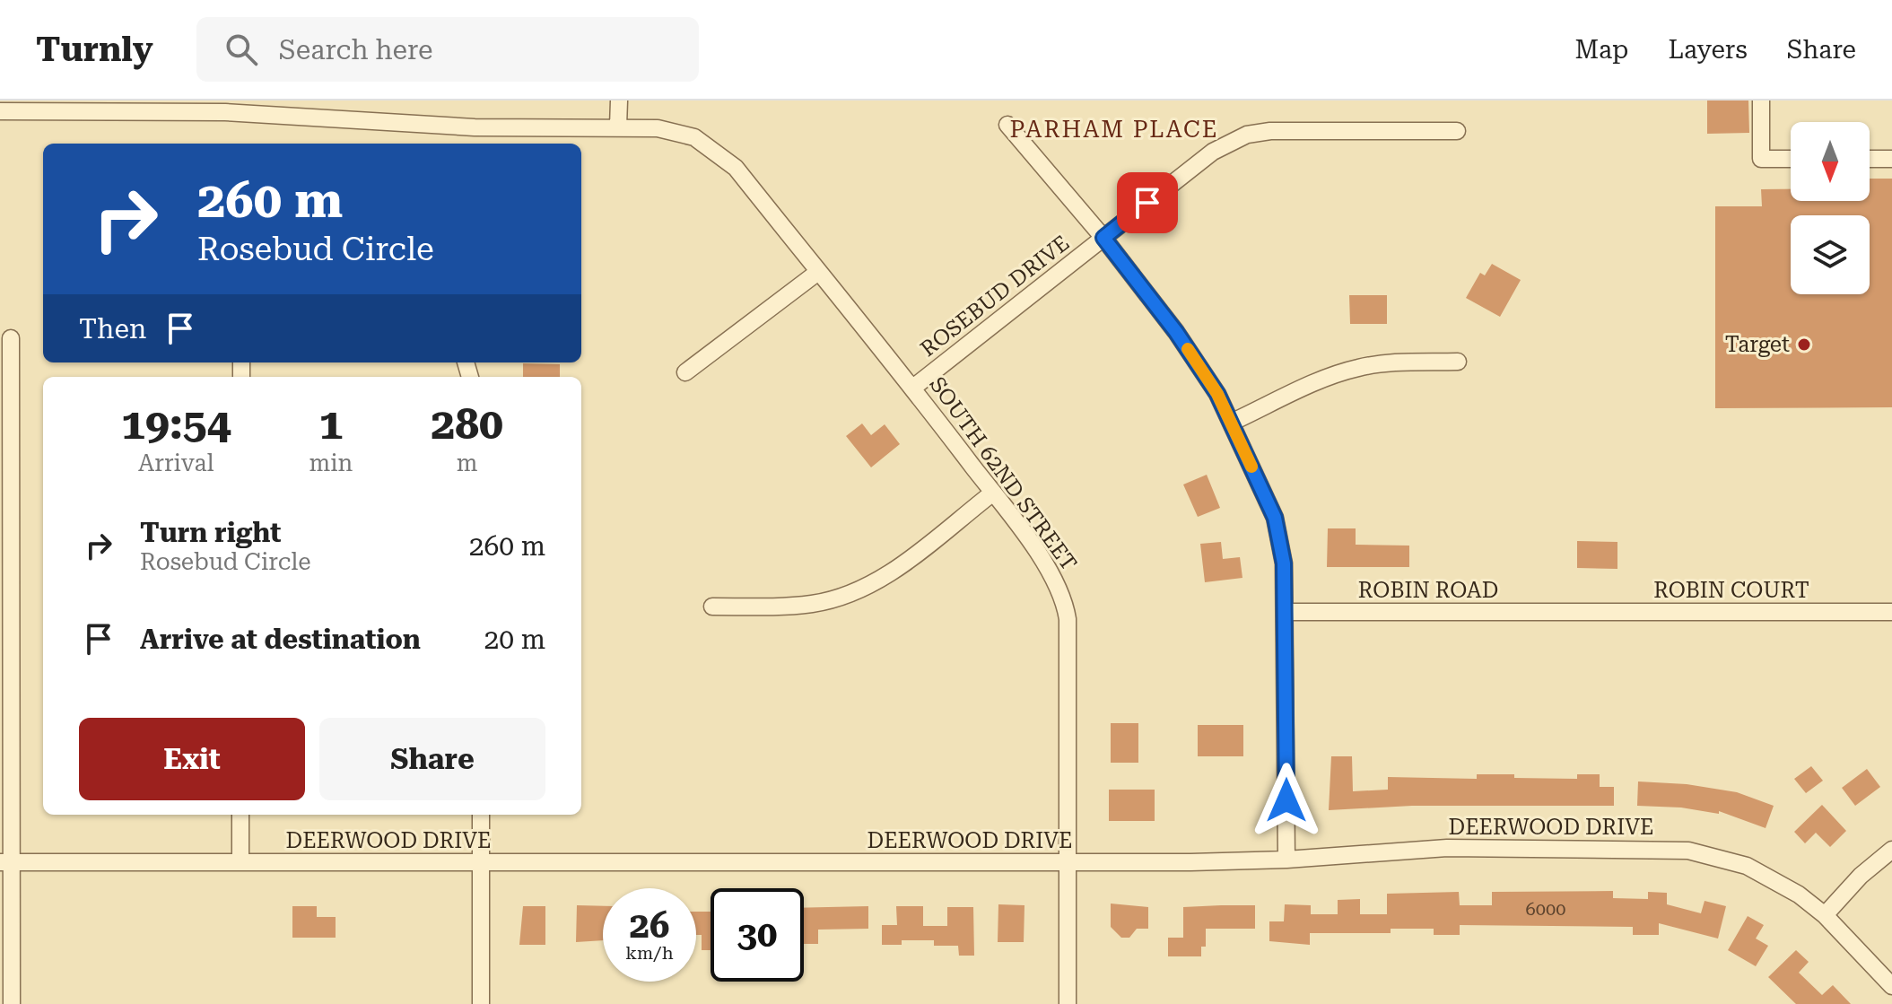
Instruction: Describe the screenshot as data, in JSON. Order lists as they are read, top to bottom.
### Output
{
  "streets": {
    "street": [
      "ROSEBUD DRIVE",
      "SOUTH 62ND STREET",
      "ROBIN ROAD",
      "ROBIN COURT",
      "DEERWOOD DRIVE"
    ]
  },
  "crossings": [
    ["ROSEBUD DRIVE", "SOUTH 62ND STREET"],
    ["SOUTH 62ND STREET", "DEERWOOD DRIVE"],
    ["ROBIN ROAD", "ROBIN COURT"]
  ],
  "districts": ["PARHAM PLACE"],
  "places": ["Target"],
  "house_numbers": ["6000"],
  "north": "bottom",
  "page": {
    "header": "Turnly",
    "search": "Search here",
    "nav": ["Map", "Layers", "Share"],
    "turn": ["260 m", "Rosebud Circle"],
    "then": "Then",
    "eta": [
      "19:54",
      "Arrival",
      "1",
      "min",
      "280",
      "m"
    ],
    "list": [
      {
        "name": "Turn right",
        "note": "Rosebud Circle",
        "value": "260 m"
      },
      {
        "name": "Arrive at destination",
        "value": "20 m"
      }
    ],
    "buttons": ["Exit", "Share"],
    "speed": "26 km/h",
    "limit": "30"
  }
}
